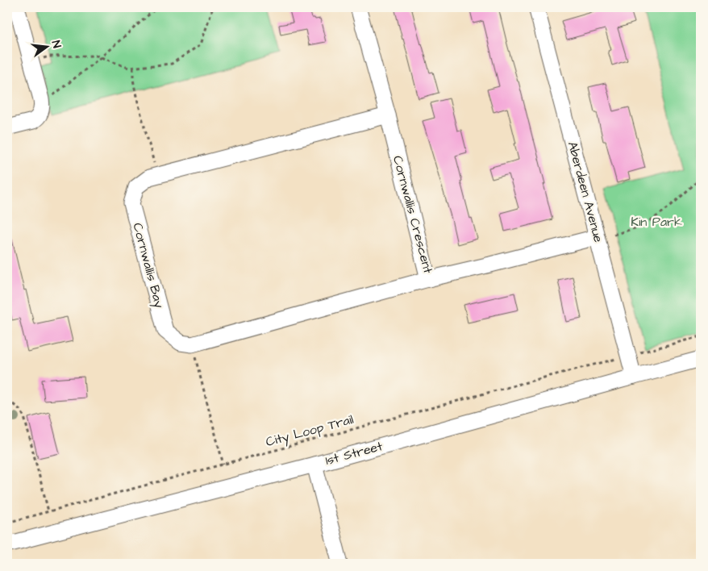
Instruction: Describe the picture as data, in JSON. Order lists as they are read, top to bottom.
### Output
{
  "streets": {
    "street": [
      "Aberdeen Avenue",
      "Cornwallis Crescent",
      "Cornwallis Bay",
      "1st Street"
    ],
    "path": ["City Loop Trail"]
  },
  "crossings": [
    ["Aberdeen Avenue", "Cornwallis Crescent"],
    ["Aberdeen Avenue", "1st Street"],
    ["Cornwallis Crescent", "Cornwallis Bay"]
  ],
  "parks": ["Kin Park"],
  "north": "right"
}
